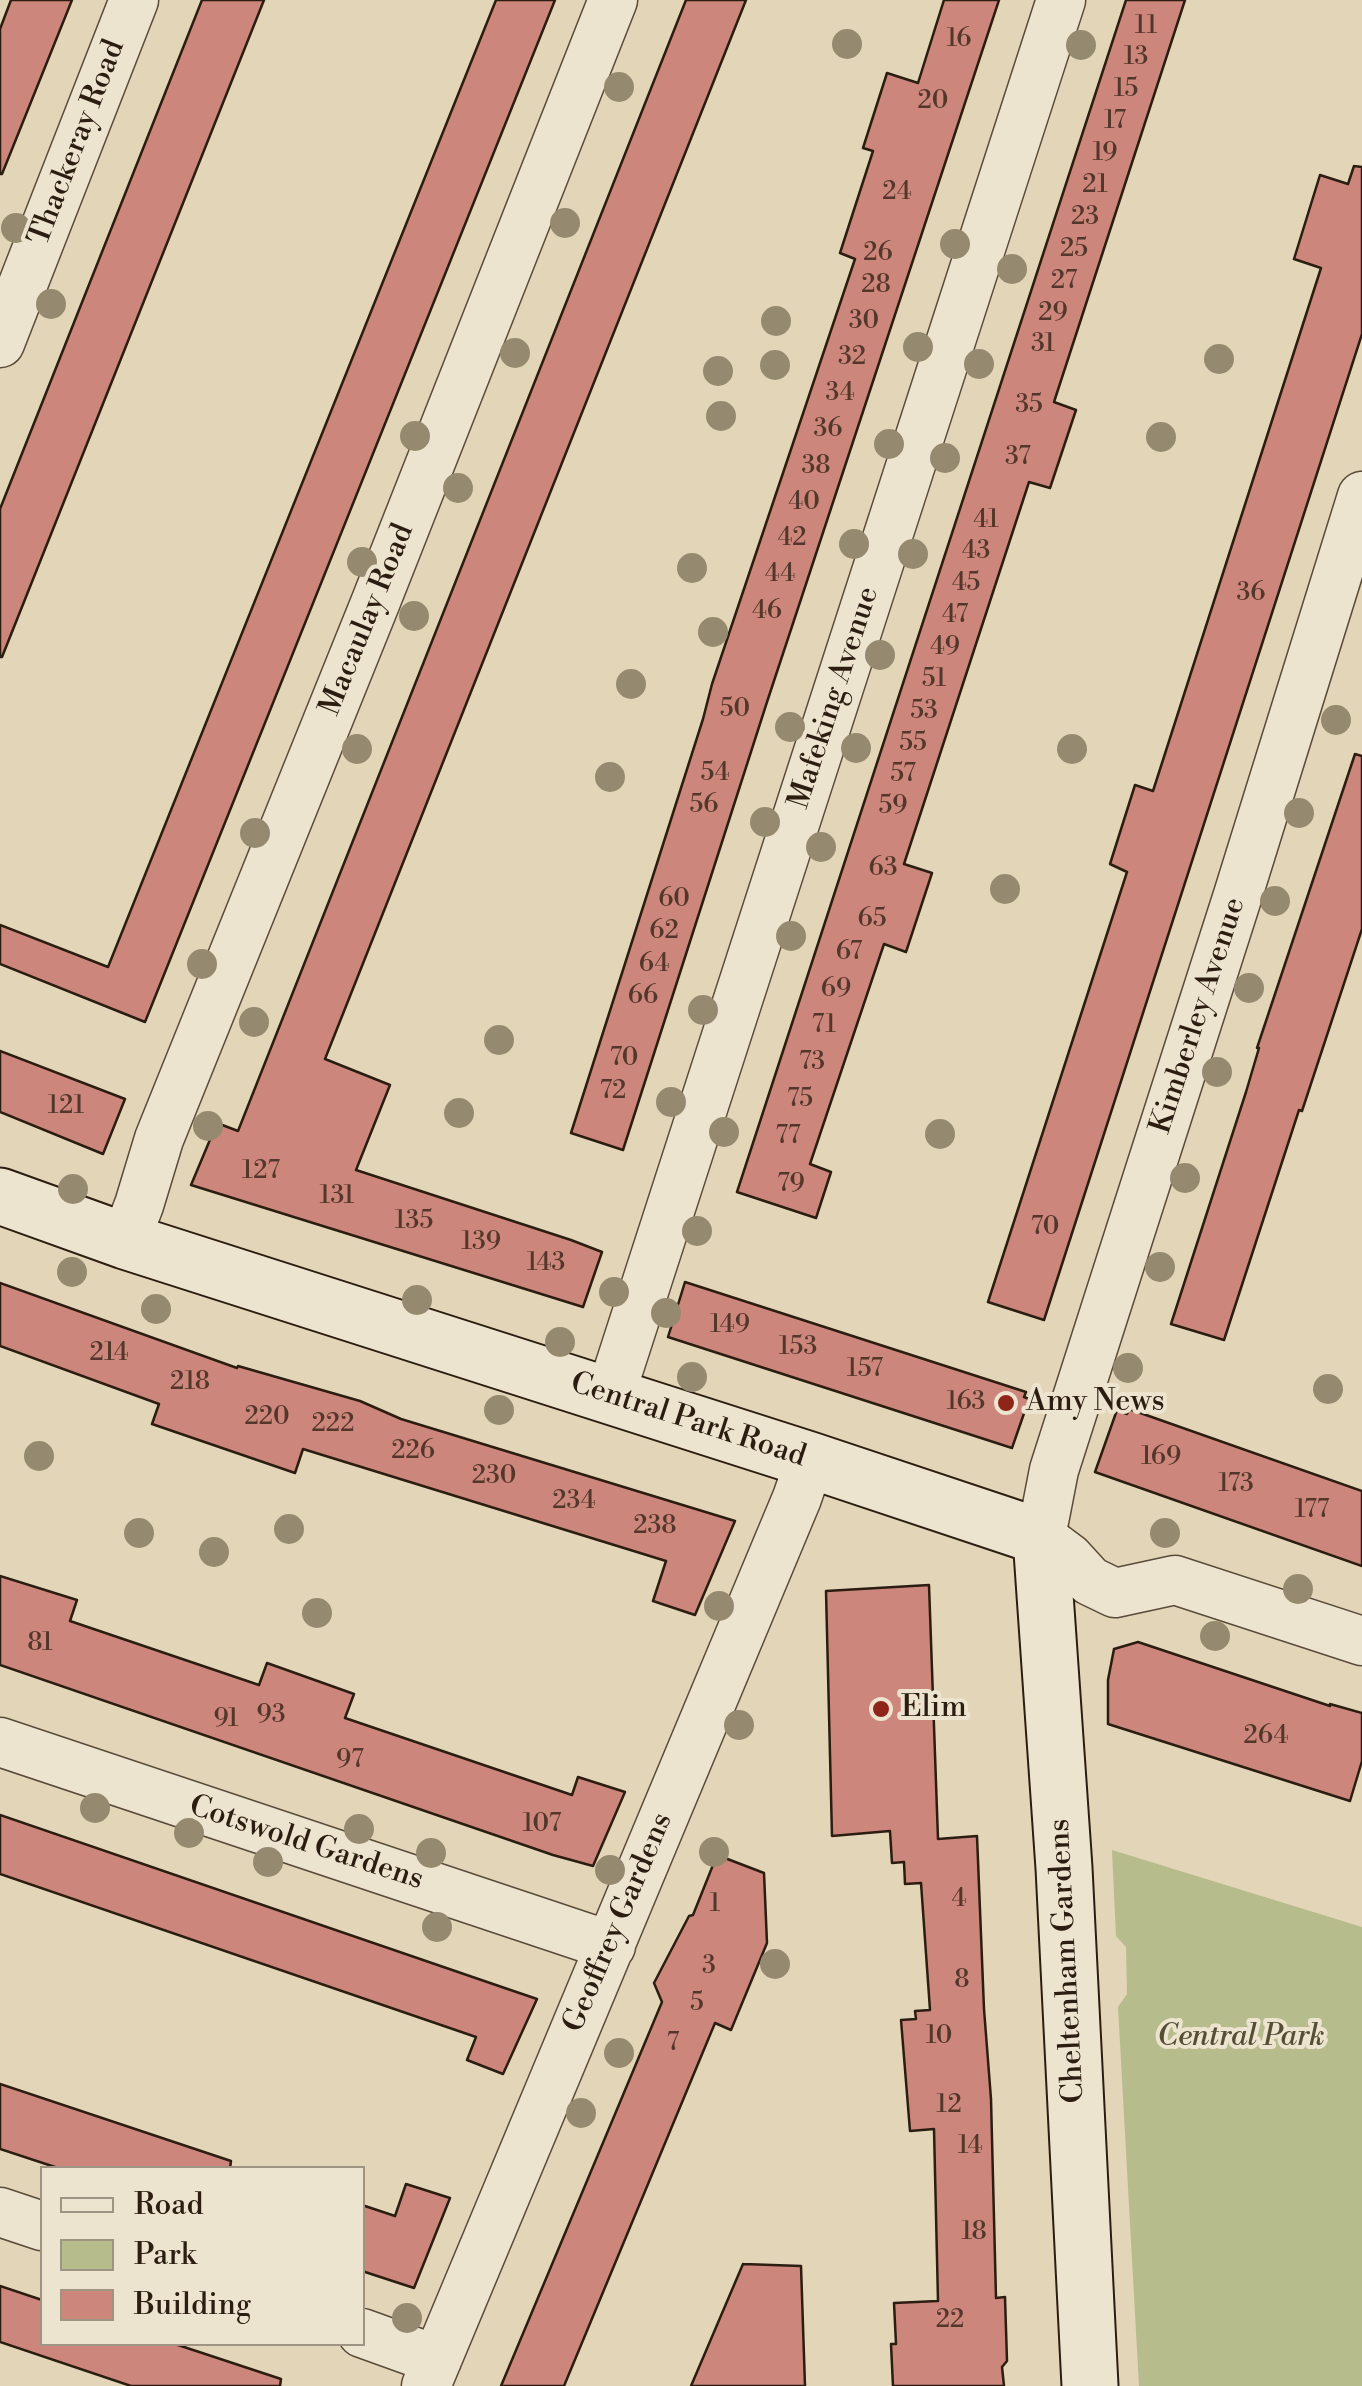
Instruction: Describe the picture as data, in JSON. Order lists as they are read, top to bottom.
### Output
{
  "streets": {
    "main road": ["Central Park Road", "Cheltenham Gardens"],
    "street": [
      "Thackeray Road",
      "Macaulay Road",
      "Mafeking Avenue",
      "Kimberley Avenue",
      "Cotswold Gardens",
      "Geoffrey Gardens"
    ]
  },
  "crossings": [
    ["Macaulay Road", "Central Park Road"],
    ["Mafeking Avenue", "Central Park Road"],
    ["Kimberley Avenue", "Central Park Road"],
    ["Kimberley Avenue", "Cheltenham Gardens"],
    ["Central Park Road", "Geoffrey Gardens"],
    ["Central Park Road", "Cheltenham Gardens"],
    ["Cotswold Gardens", "Geoffrey Gardens"]
  ],
  "parks": ["Central Park"],
  "places": ["Amy News", "Elim"],
  "house_numbers": [
    "11",
    "16",
    "13",
    "15",
    "20",
    "17",
    "19",
    "21",
    "24",
    "23",
    "25",
    "26",
    "27",
    "28",
    "29",
    "30",
    "31",
    "32",
    "34",
    "35",
    "36",
    "37",
    "38",
    "40",
    "41",
    "42",
    "43",
    "44",
    "45",
    "36",
    "46",
    "47",
    "49",
    "51",
    "50",
    "53",
    "55",
    "54",
    "57",
    "56",
    "59",
    "63",
    "60",
    "65",
    "62",
    "67",
    "64",
    "69",
    "66",
    "71",
    "70",
    "73",
    "72",
    "75",
    "121",
    "77",
    "127",
    "79",
    "131",
    "135",
    "70",
    "139",
    "143",
    "149",
    "153",
    "214",
    "157",
    "218",
    "163",
    "220",
    "222",
    "226",
    "169",
    "230",
    "173",
    "234",
    "177",
    "238",
    "81",
    "93",
    "91",
    "264",
    "97",
    "107",
    "4",
    "1",
    "3",
    "8",
    "5",
    "10",
    "7",
    "12",
    "14",
    "18",
    "22"
  ],
  "legend": ["Road", "Park", "Building"]
}
